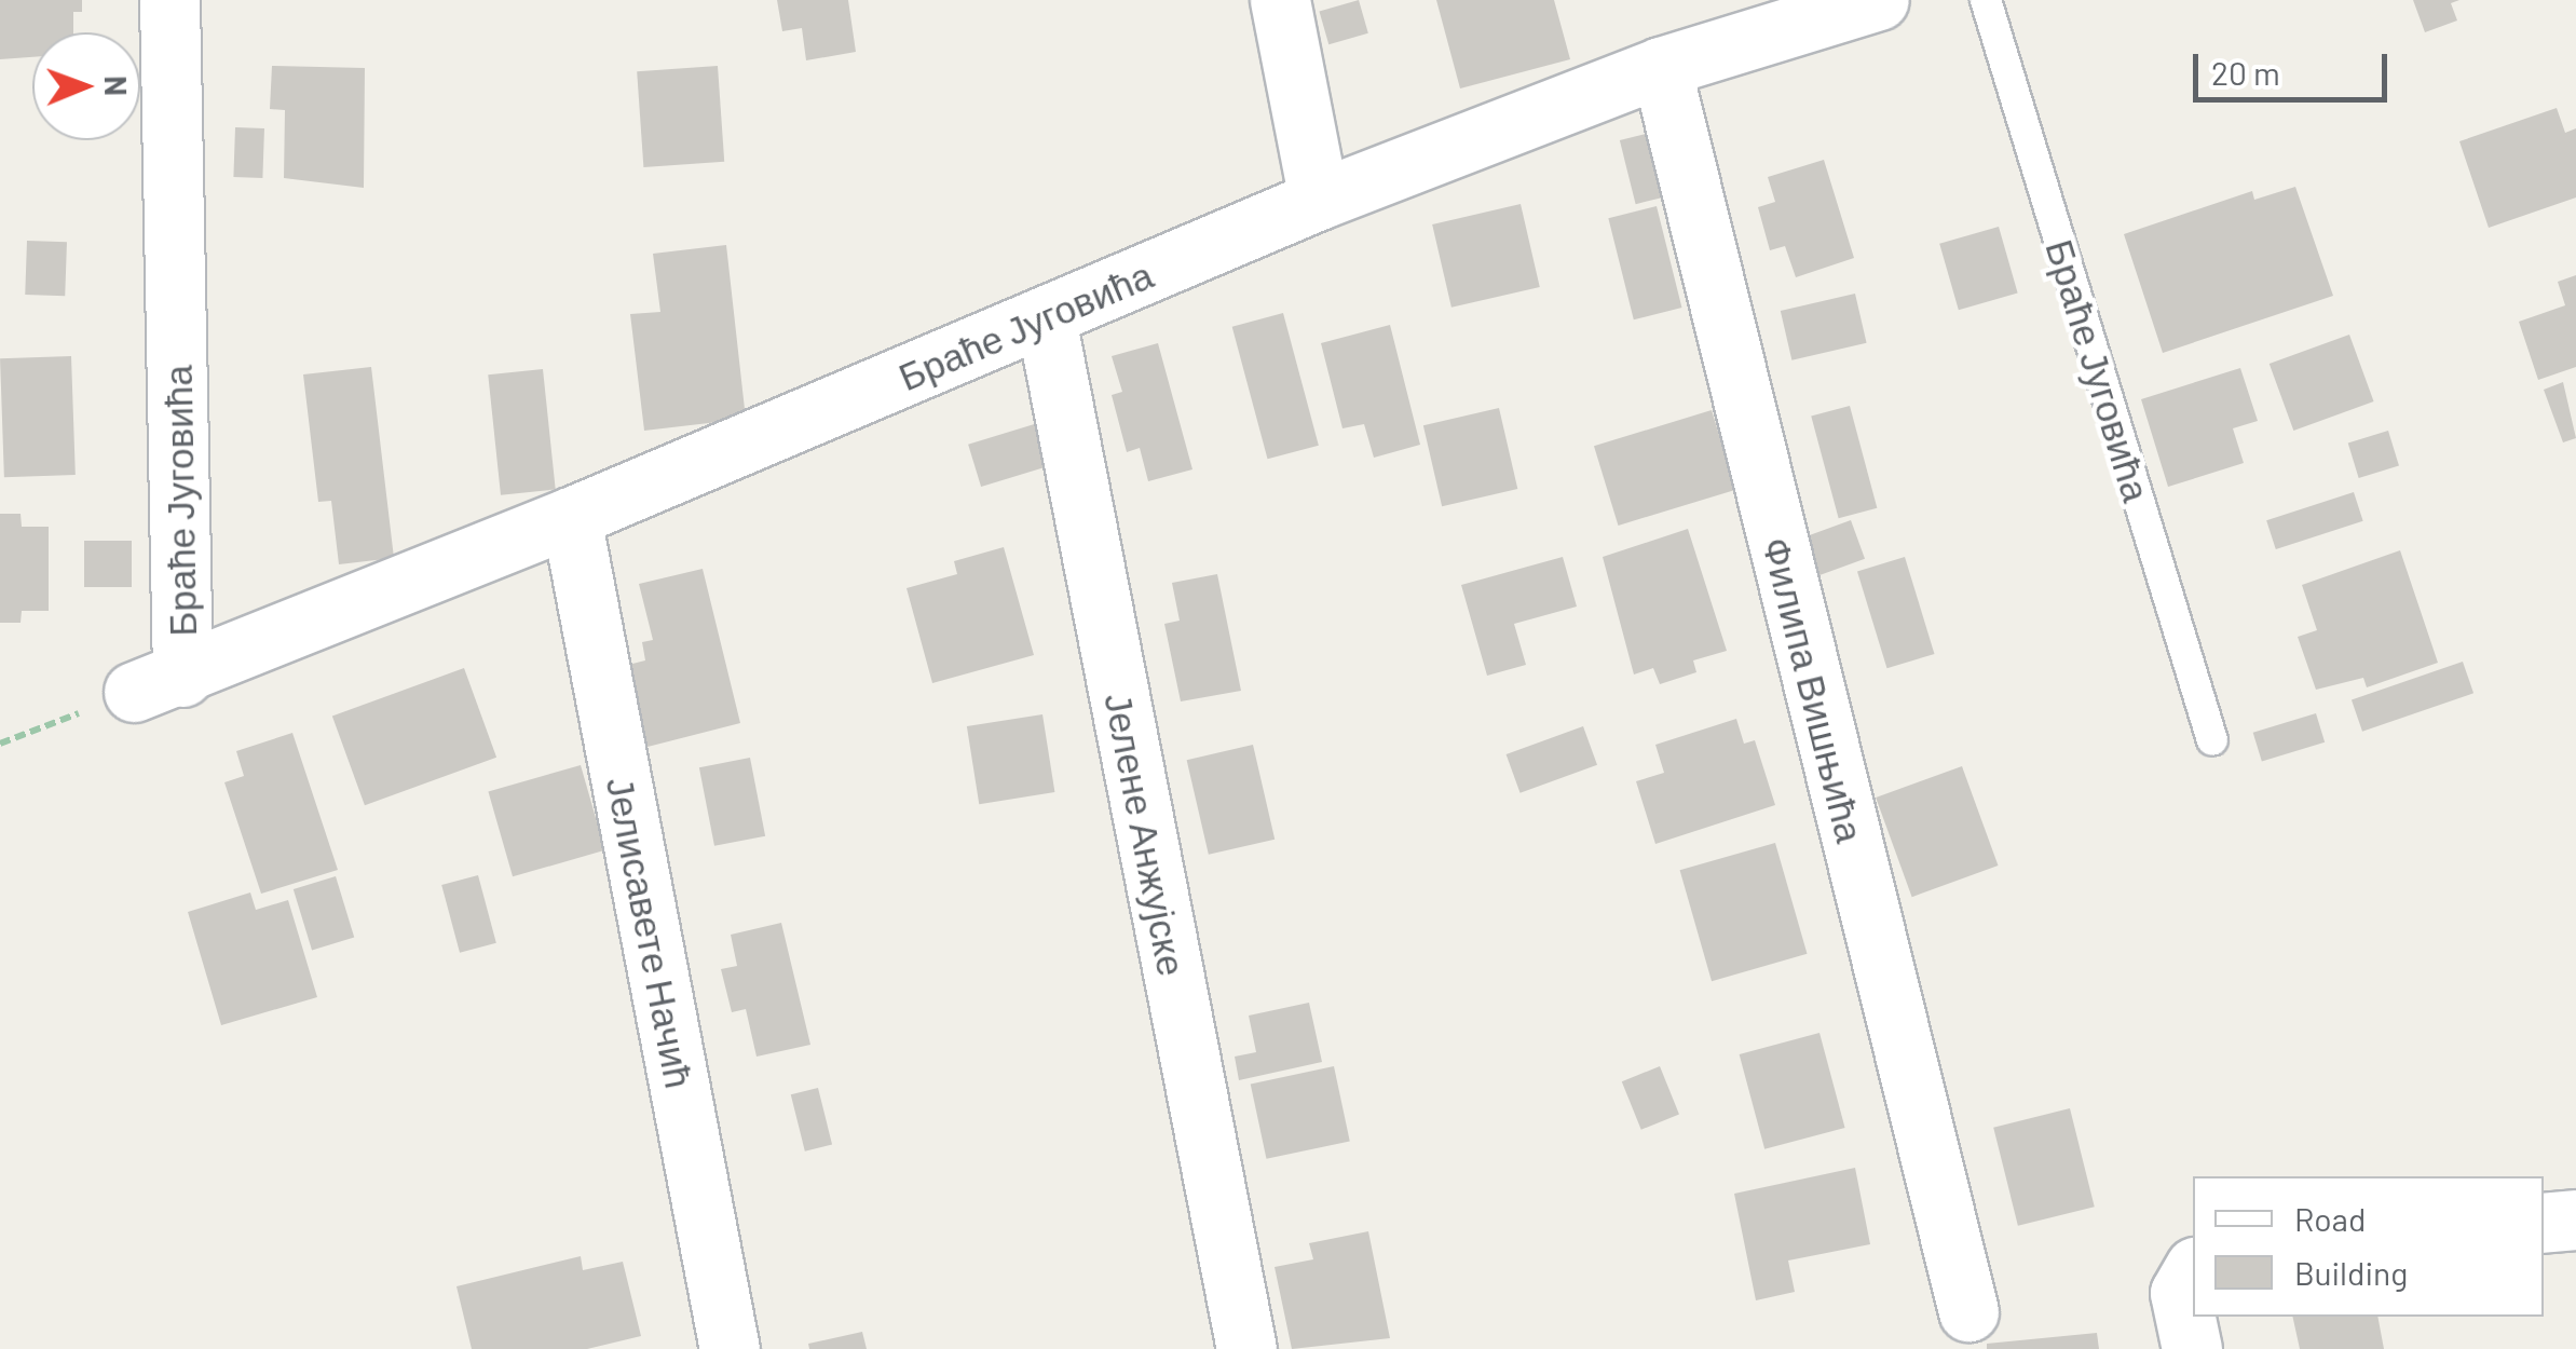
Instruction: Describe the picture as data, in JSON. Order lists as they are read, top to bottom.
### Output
{
  "streets": {
    "street": [
      "Браће Југовића",
      "Филипа Вишњића",
      "Јелене Анжујске",
      "Јелисавете Начић"
    ]
  },
  "crossings": [
    ["Браће Југовића", "Филипа Вишњића"],
    ["Браће Југовића", "Јелене Анжујске"],
    ["Браће Југовића", "Јелисавете Начић"]
  ],
  "legend": ["Road", "Building"],
  "scale_bar": "20 m",
  "north": "right"
}
